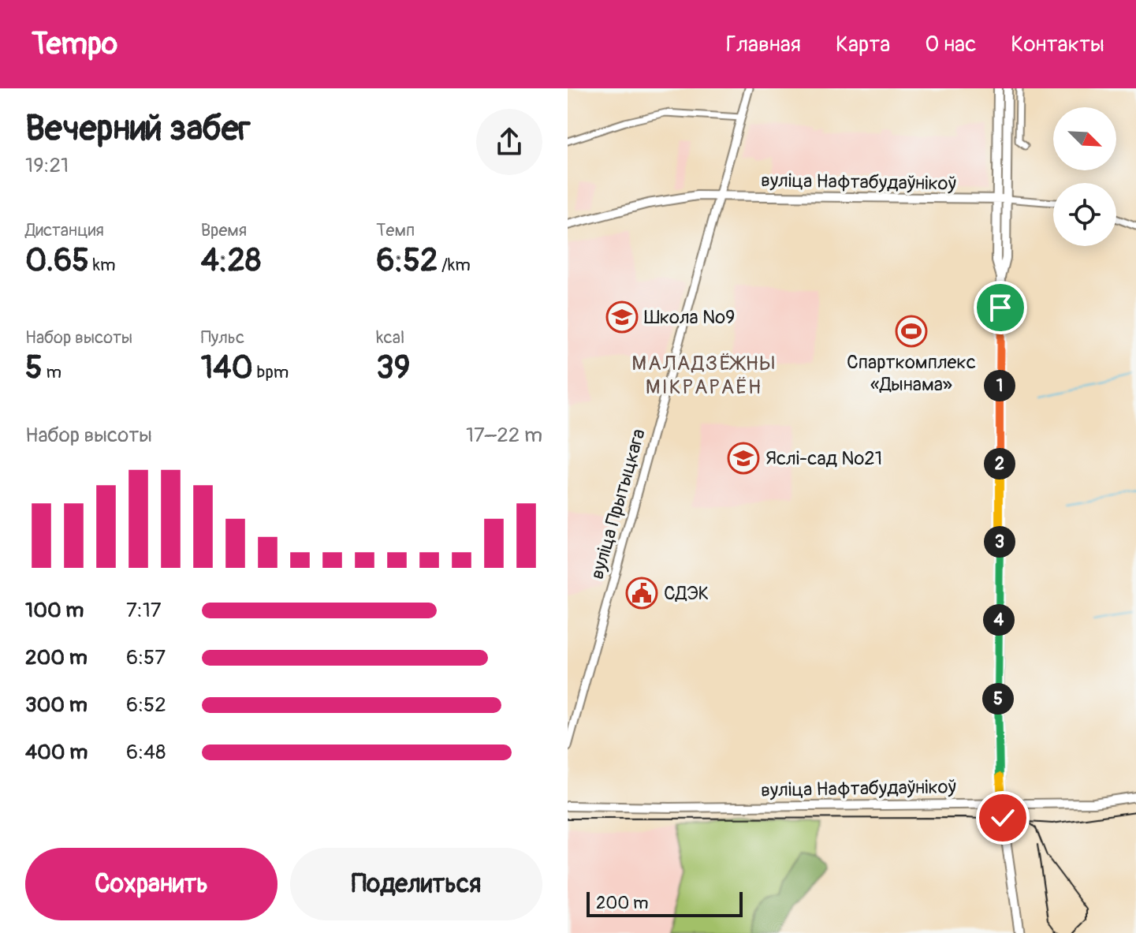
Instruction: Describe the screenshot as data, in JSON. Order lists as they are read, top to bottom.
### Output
{
  "streets": {
    "main road": ["вуліца Нафтабудаўнікоў"],
    "street": ["вуліца Прытыцкага"]
  },
  "crossings": [
    ["вуліца Нафтабудаўнікоў", "вуліца Прытыцкага"]
  ],
  "districts": ["МАЛАДЗЁЖНЫ МІКРАРАЁН"],
  "places": {
    "school or university": ["Школа №9", "Яслі-сад №21"],
    "sports": ["Спарткомплекс «Дынама»"],
    "public building": ["СДЭК"]
  },
  "scale_bar": "200 m",
  "north": "bottom right",
  "page": {
    "header": "Tempo",
    "nav": [
      "Главная",
      "Карта",
      "О нас",
      "Контакты"
    ],
    "heading": ["Вечерний забег", "19:21"],
    "stats": [
      ["Дистанция", "0.65 km"],
      ["Время", "4:28"],
      ["Темп", "6:52 /km"],
      ["Набор высоты", "5 m"],
      ["Пульс", "140 bpm"],
      ["kcal", "39"]
    ],
    "pins": [
      "1",
      "2",
      "3",
      "4",
      "5"
    ],
    "chart": ["Набор высоты", "17–22 m"],
    "list": [
      {
        "name": "100 m",
        "note": "7:17"
      },
      {
        "name": "200 m",
        "note": "6:57"
      },
      {
        "name": "300 m",
        "note": "6:52"
      },
      {
        "name": "400 m",
        "note": "6:48"
      }
    ],
    "buttons": ["Сохранить", "Поделиться"],
    "scale": "200 m"
  }
}
